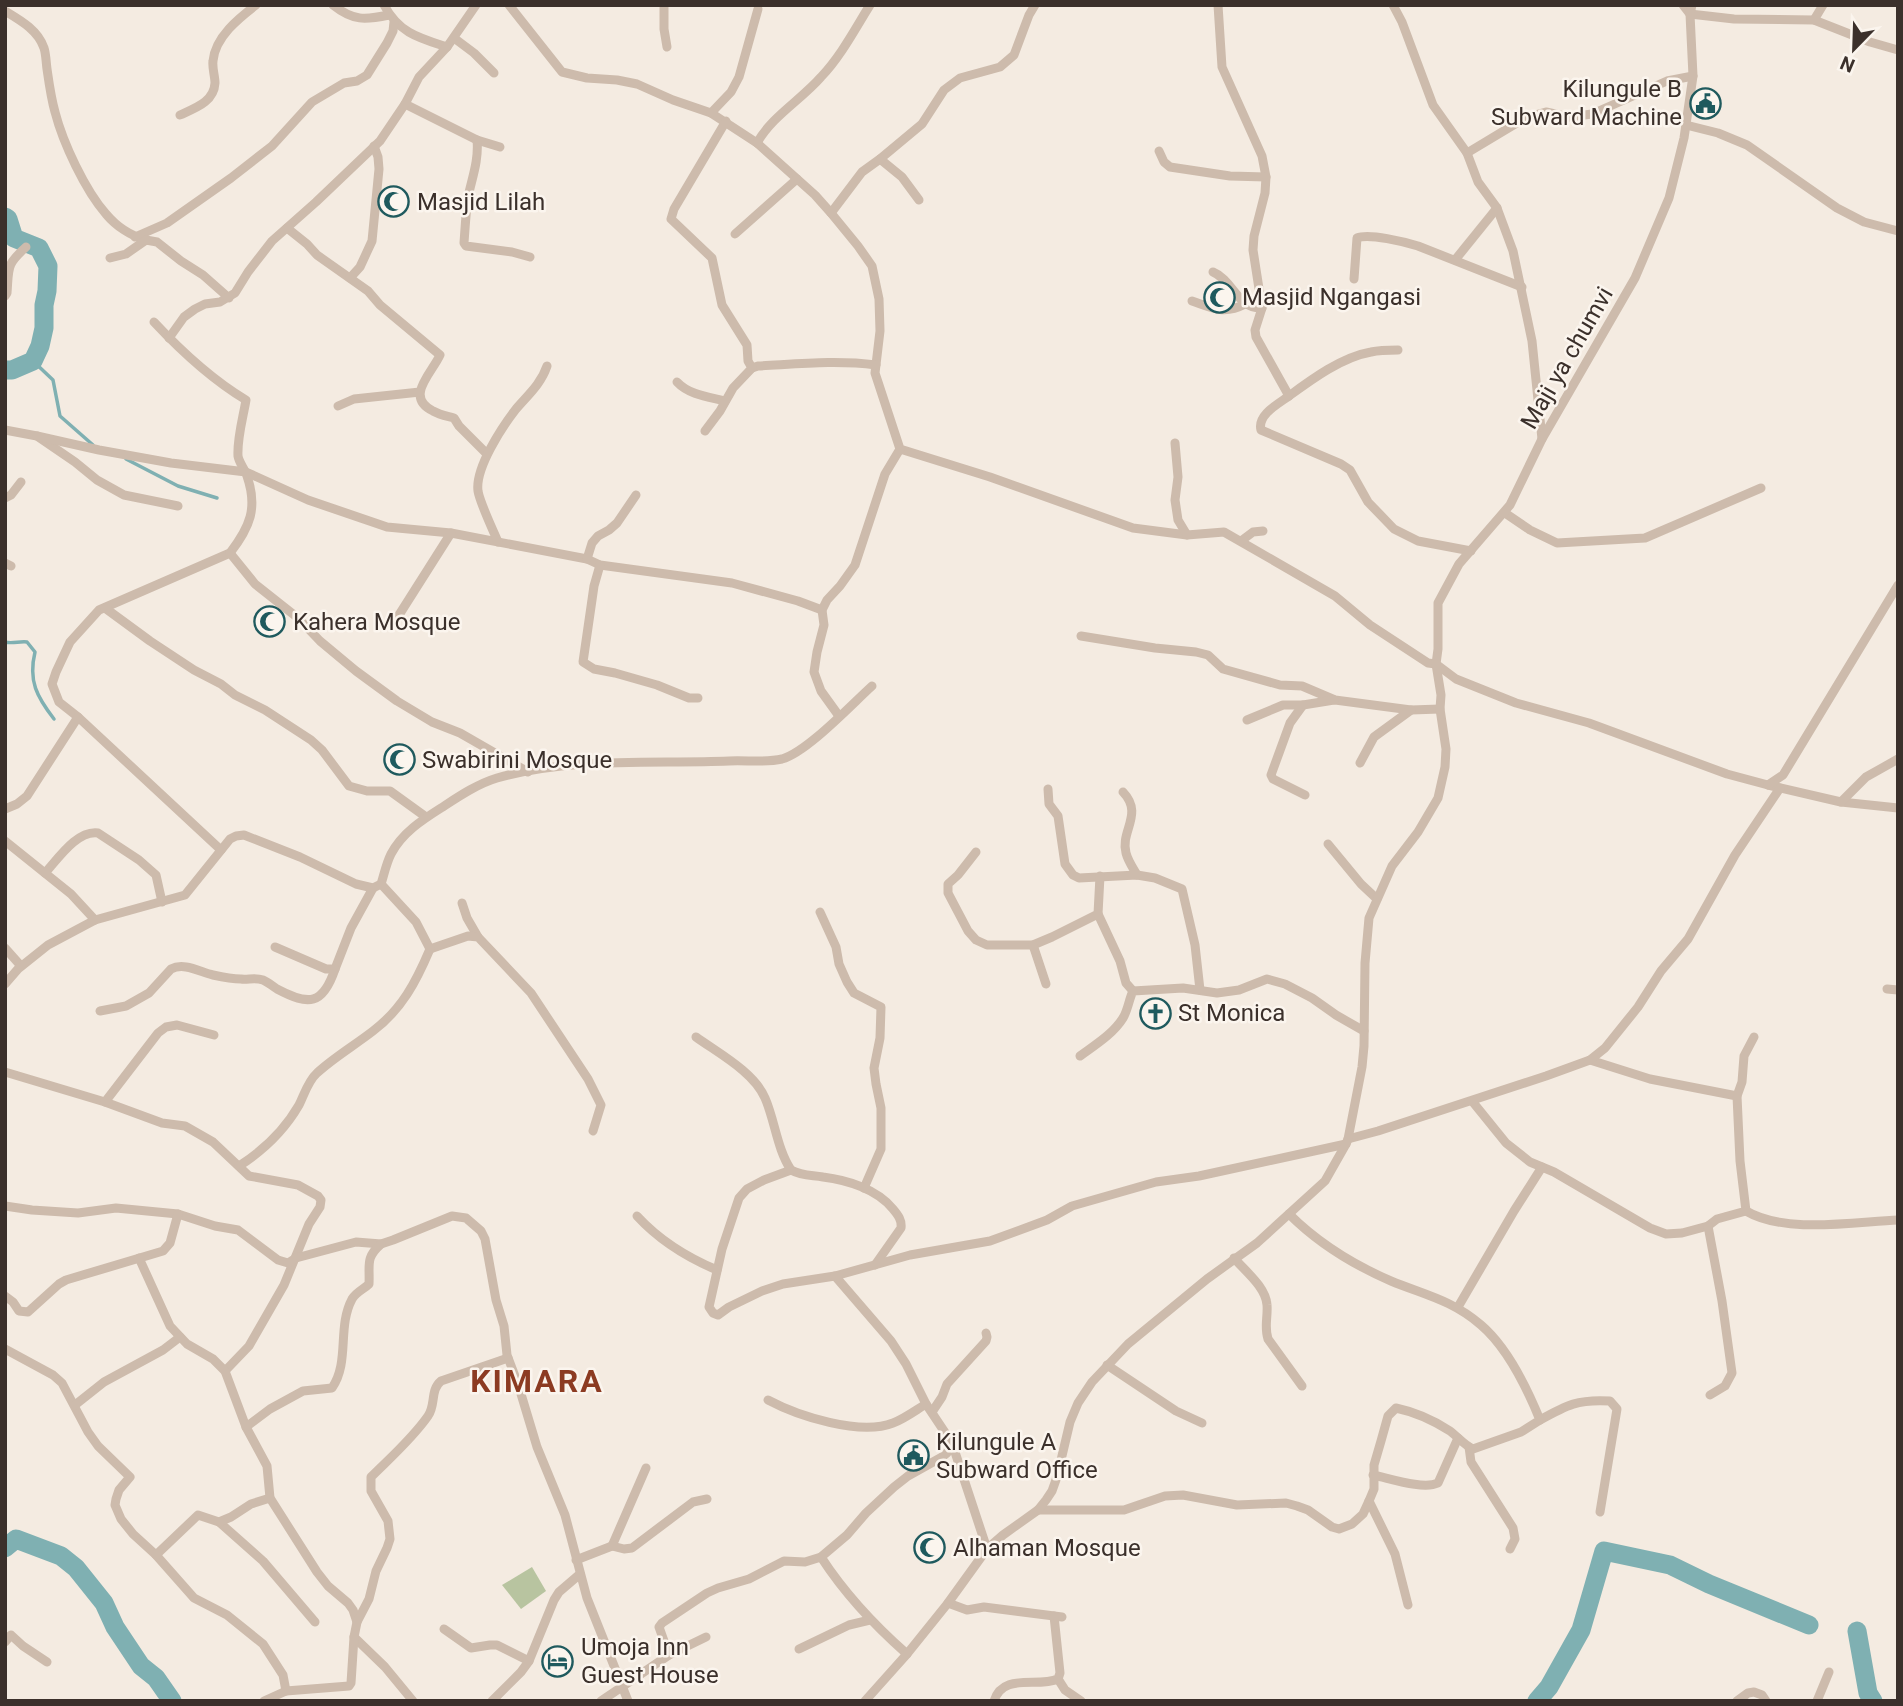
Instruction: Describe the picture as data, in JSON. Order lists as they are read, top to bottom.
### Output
{
  "streets": {
    "street": ["Maji ya chumvi"]
  },
  "districts": ["KIMARA"],
  "places": {
    "public building": ["Kilungule B Subward Machine", "Kilungule A Subward Office"],
    "mosque": [
      "Masjid Lilah",
      "Masjid Ngangasi",
      "Kahera Mosque",
      "Swabirini Mosque",
      "Alhaman Mosque"
    ],
    "church": ["St Monica"],
    "hotel": ["Umoja Inn Guest House"]
  },
  "north": "bottom left"
}
